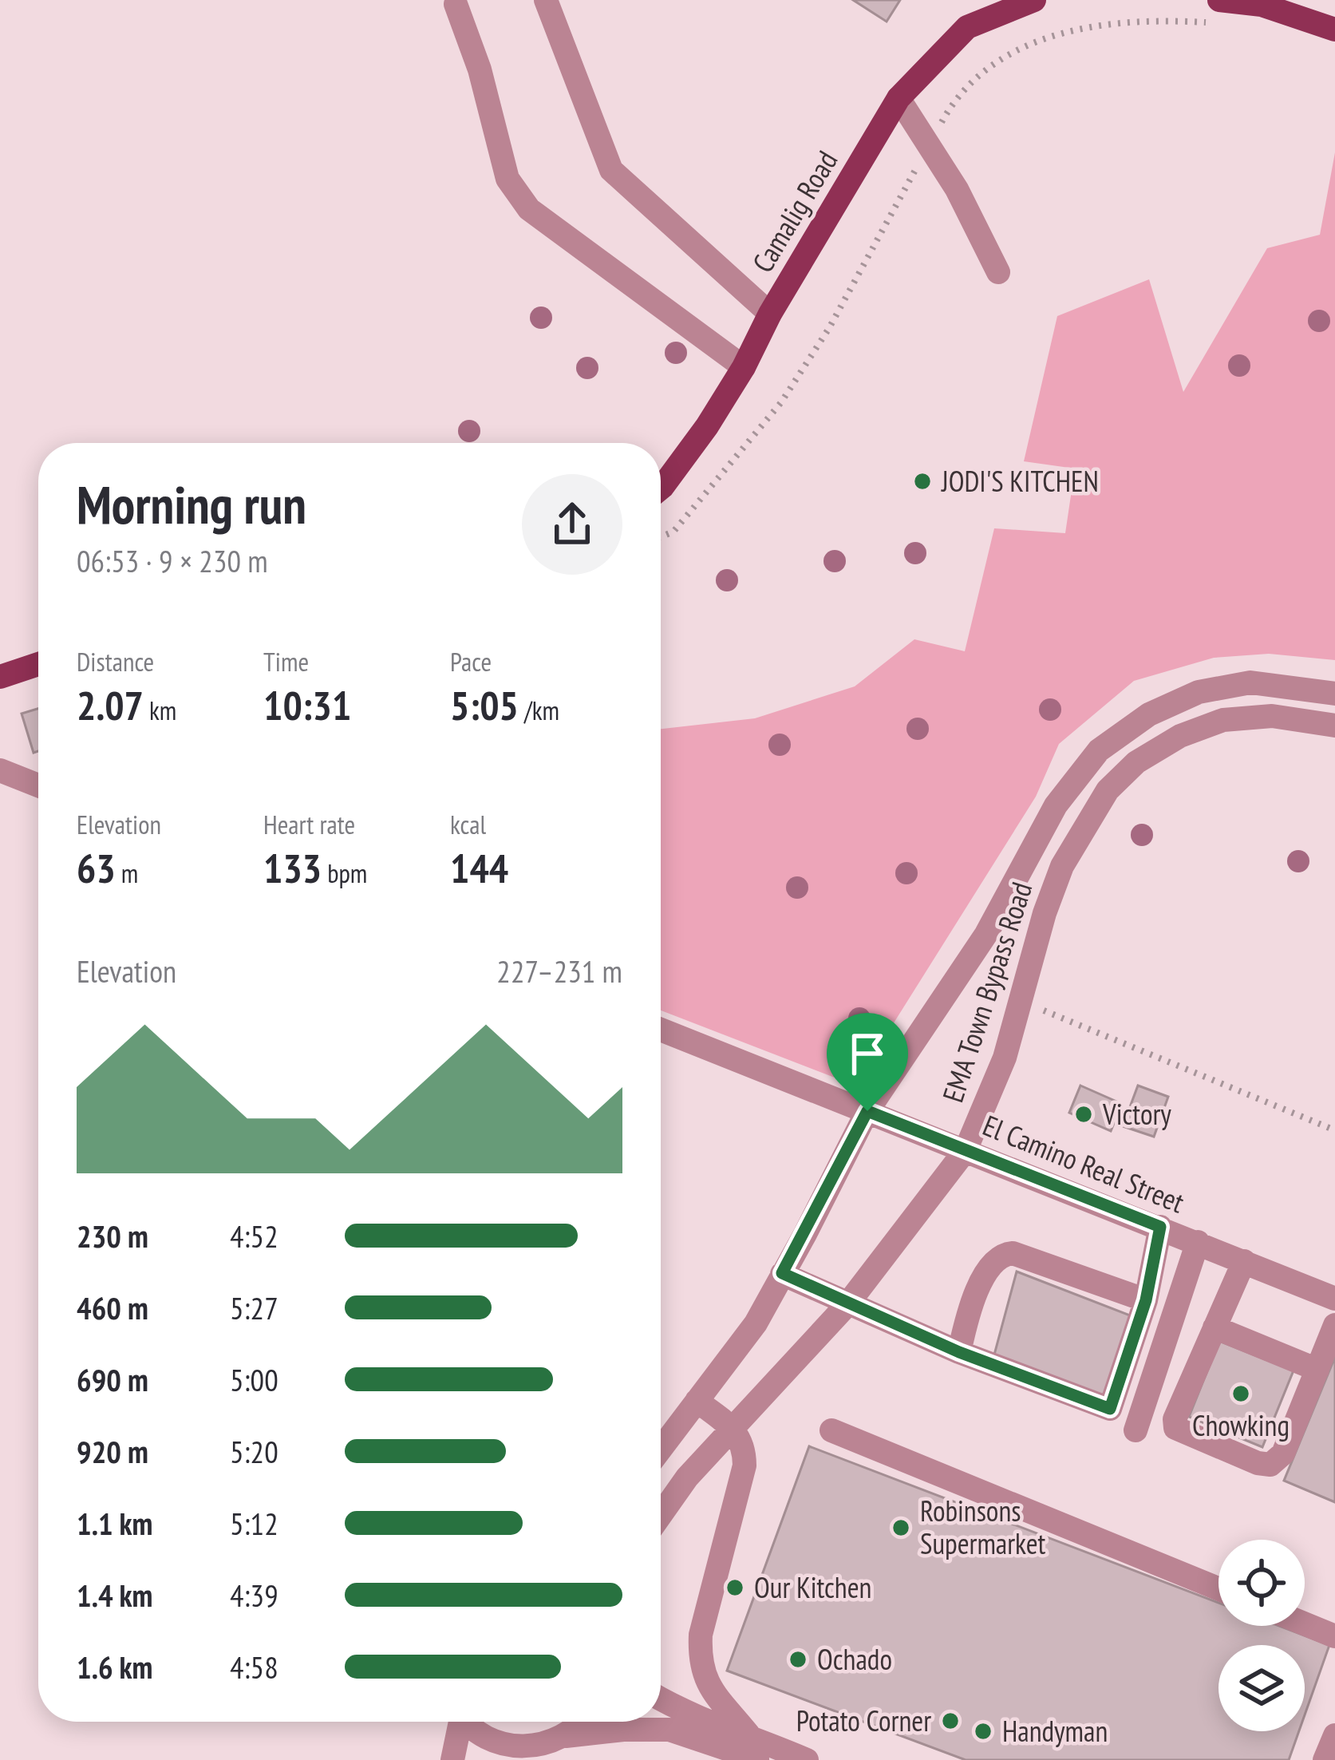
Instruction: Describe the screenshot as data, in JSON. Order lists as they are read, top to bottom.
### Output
{
  "streets": {
    "main road": ["Camalig Road"],
    "street": ["EMA Town Bypass Road", "El Camino Real Street"]
  },
  "crossings": [
    ["EMA Town Bypass Road", "El Camino Real Street"]
  ],
  "places": [
    "JODI'S KITCHEN",
    "Victory",
    "Chowking",
    "Robinsons Supermarket",
    "Our Kitchen",
    "Ochado",
    "Potato Corner",
    "Handyman"
  ],
  "page": {
    "heading": ["Morning run", "06:53 · 9 × 230 m"],
    "stats": [
      ["Distance", "2.07 km"],
      ["Time", "10:31"],
      ["Pace", "5:05 /km"],
      ["Elevation", "63 m"],
      ["Heart rate", "133 bpm"],
      ["kcal", "144"]
    ],
    "chart": ["Elevation", "227–231 m"],
    "list": [
      {
        "name": "230 m",
        "note": "4:52"
      },
      {
        "name": "460 m",
        "note": "5:27"
      },
      {
        "name": "690 m",
        "note": "5:00"
      },
      {
        "name": "920 m",
        "note": "5:20"
      },
      {
        "name": "1.1 km",
        "note": "5:12"
      },
      {
        "name": "1.4 km",
        "note": "4:39"
      },
      {
        "name": "1.6 km",
        "note": "4:58"
      }
    ]
  }
}
